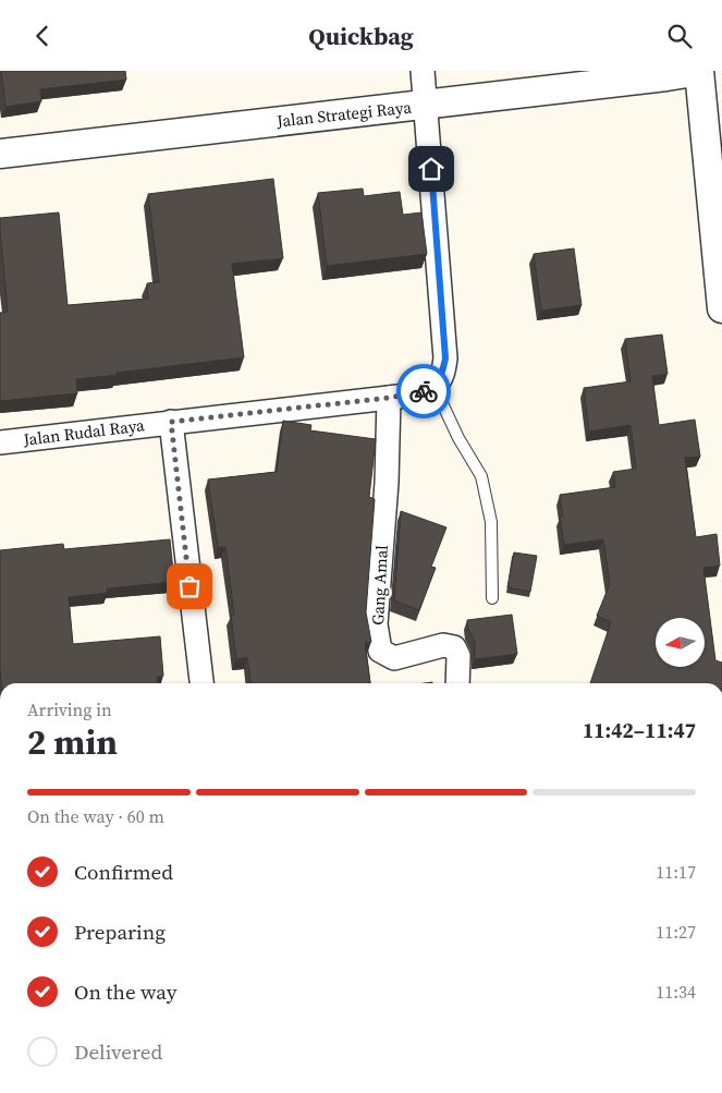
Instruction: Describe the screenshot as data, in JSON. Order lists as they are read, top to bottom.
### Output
{
  "streets": {
    "street": ["Jalan Strategi Raya", "Jalan Rudal Raya", "Gang Amal"]
  },
  "crossings": [
    ["Jalan Rudal Raya", "Gang Amal"]
  ],
  "north": "left",
  "page": {
    "header": "Quickbag",
    "heading": ["2 min", "Arriving in", "11:42–11:47"],
    "bar": "On the way · 60 m",
    "list": [
      ["Confirmed", "11:17"],
      ["Preparing", "11:27"],
      ["On the way", "11:34"],
      "Delivered"
    ]
  }
}
